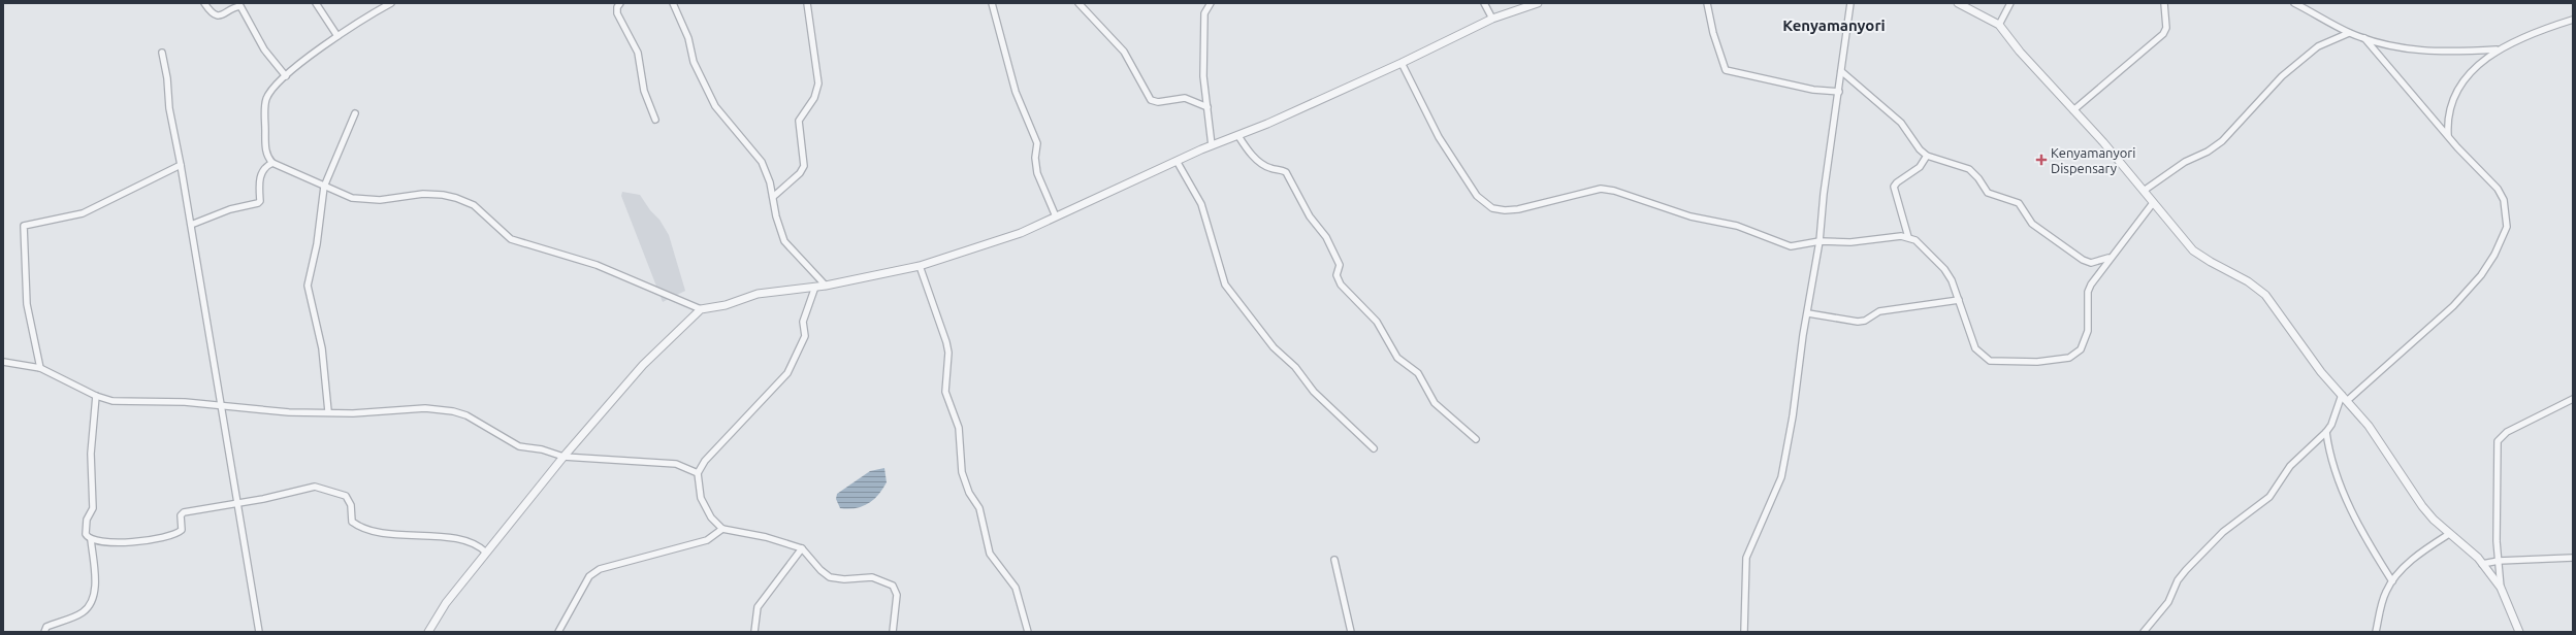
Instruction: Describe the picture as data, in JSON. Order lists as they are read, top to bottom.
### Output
{
  "districts": ["Kenyamanyori"],
  "places": {
    "health": ["Kenyamanyori Dispensary"]
  }
}
